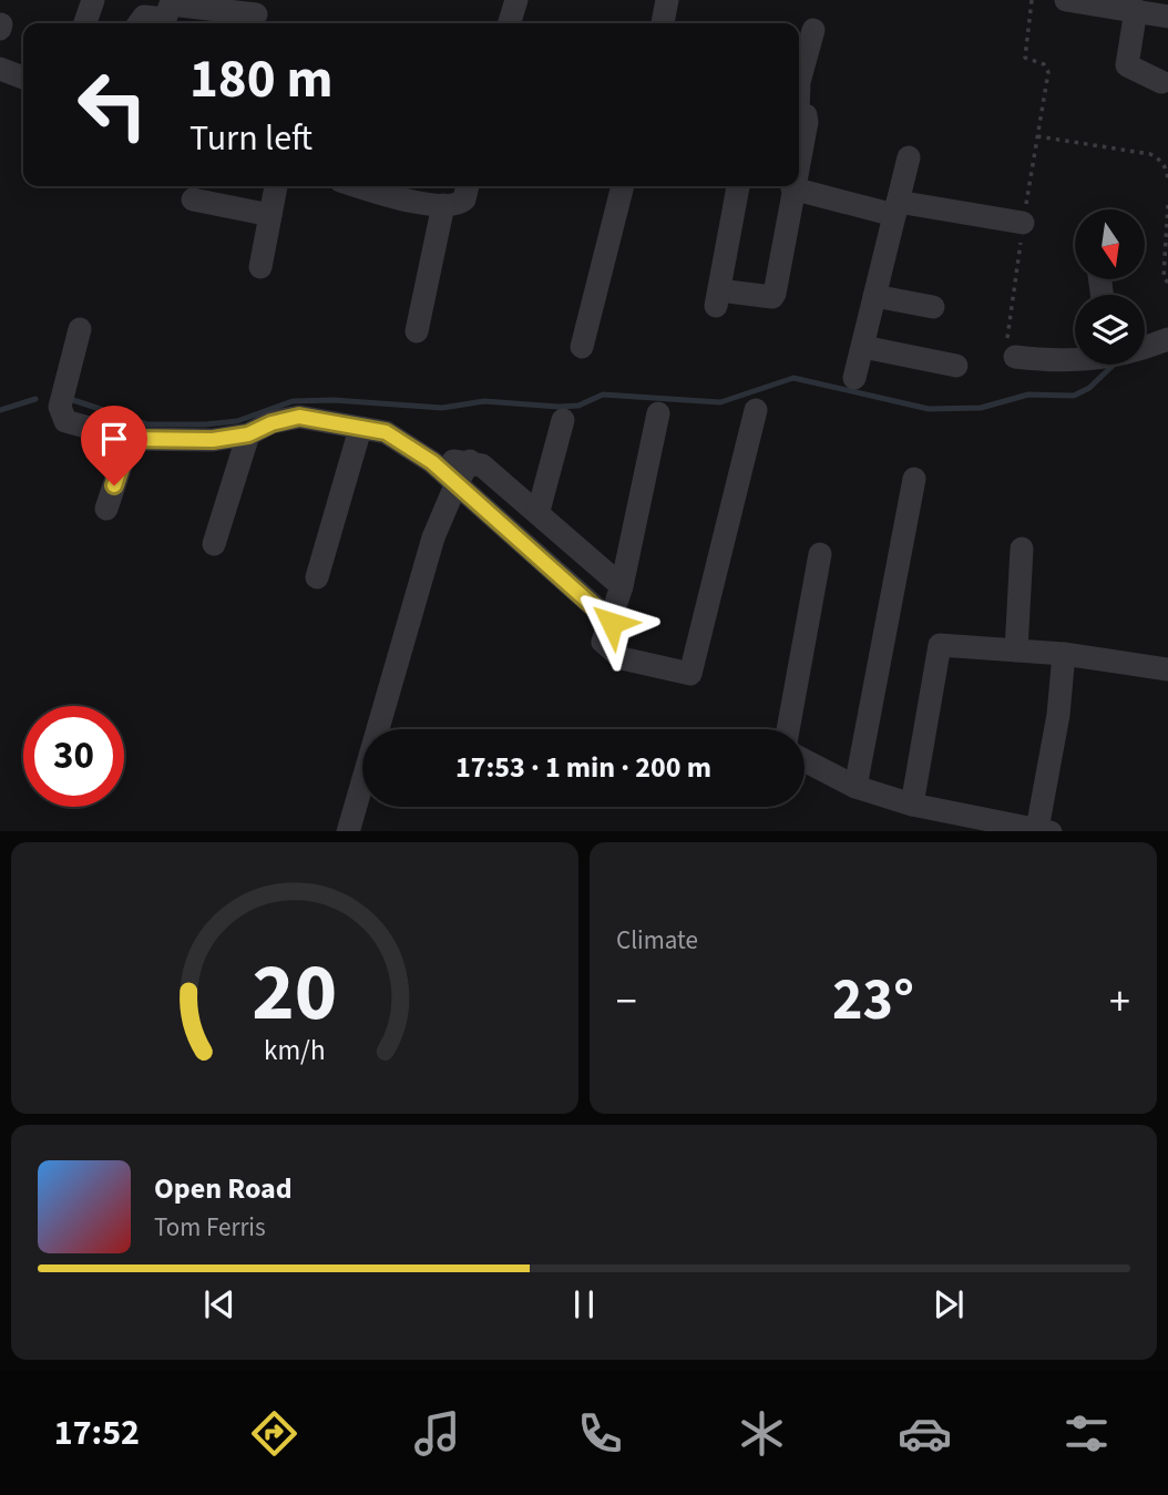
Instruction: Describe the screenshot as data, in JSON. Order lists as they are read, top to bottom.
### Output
{
  "north": "bottom",
  "page": {
    "turn": ["180 m", "Turn left"],
    "limit": "30",
    "trip": "17:53 · 1 min · 200 m",
    "tile": "Climate",
    "heat": ["−", "23°", "+"],
    "song": ["Open Road", "Tom Ferris"],
    "tabs": "17:52",
    "gauge": ["20", "km/h"]
  }
}
